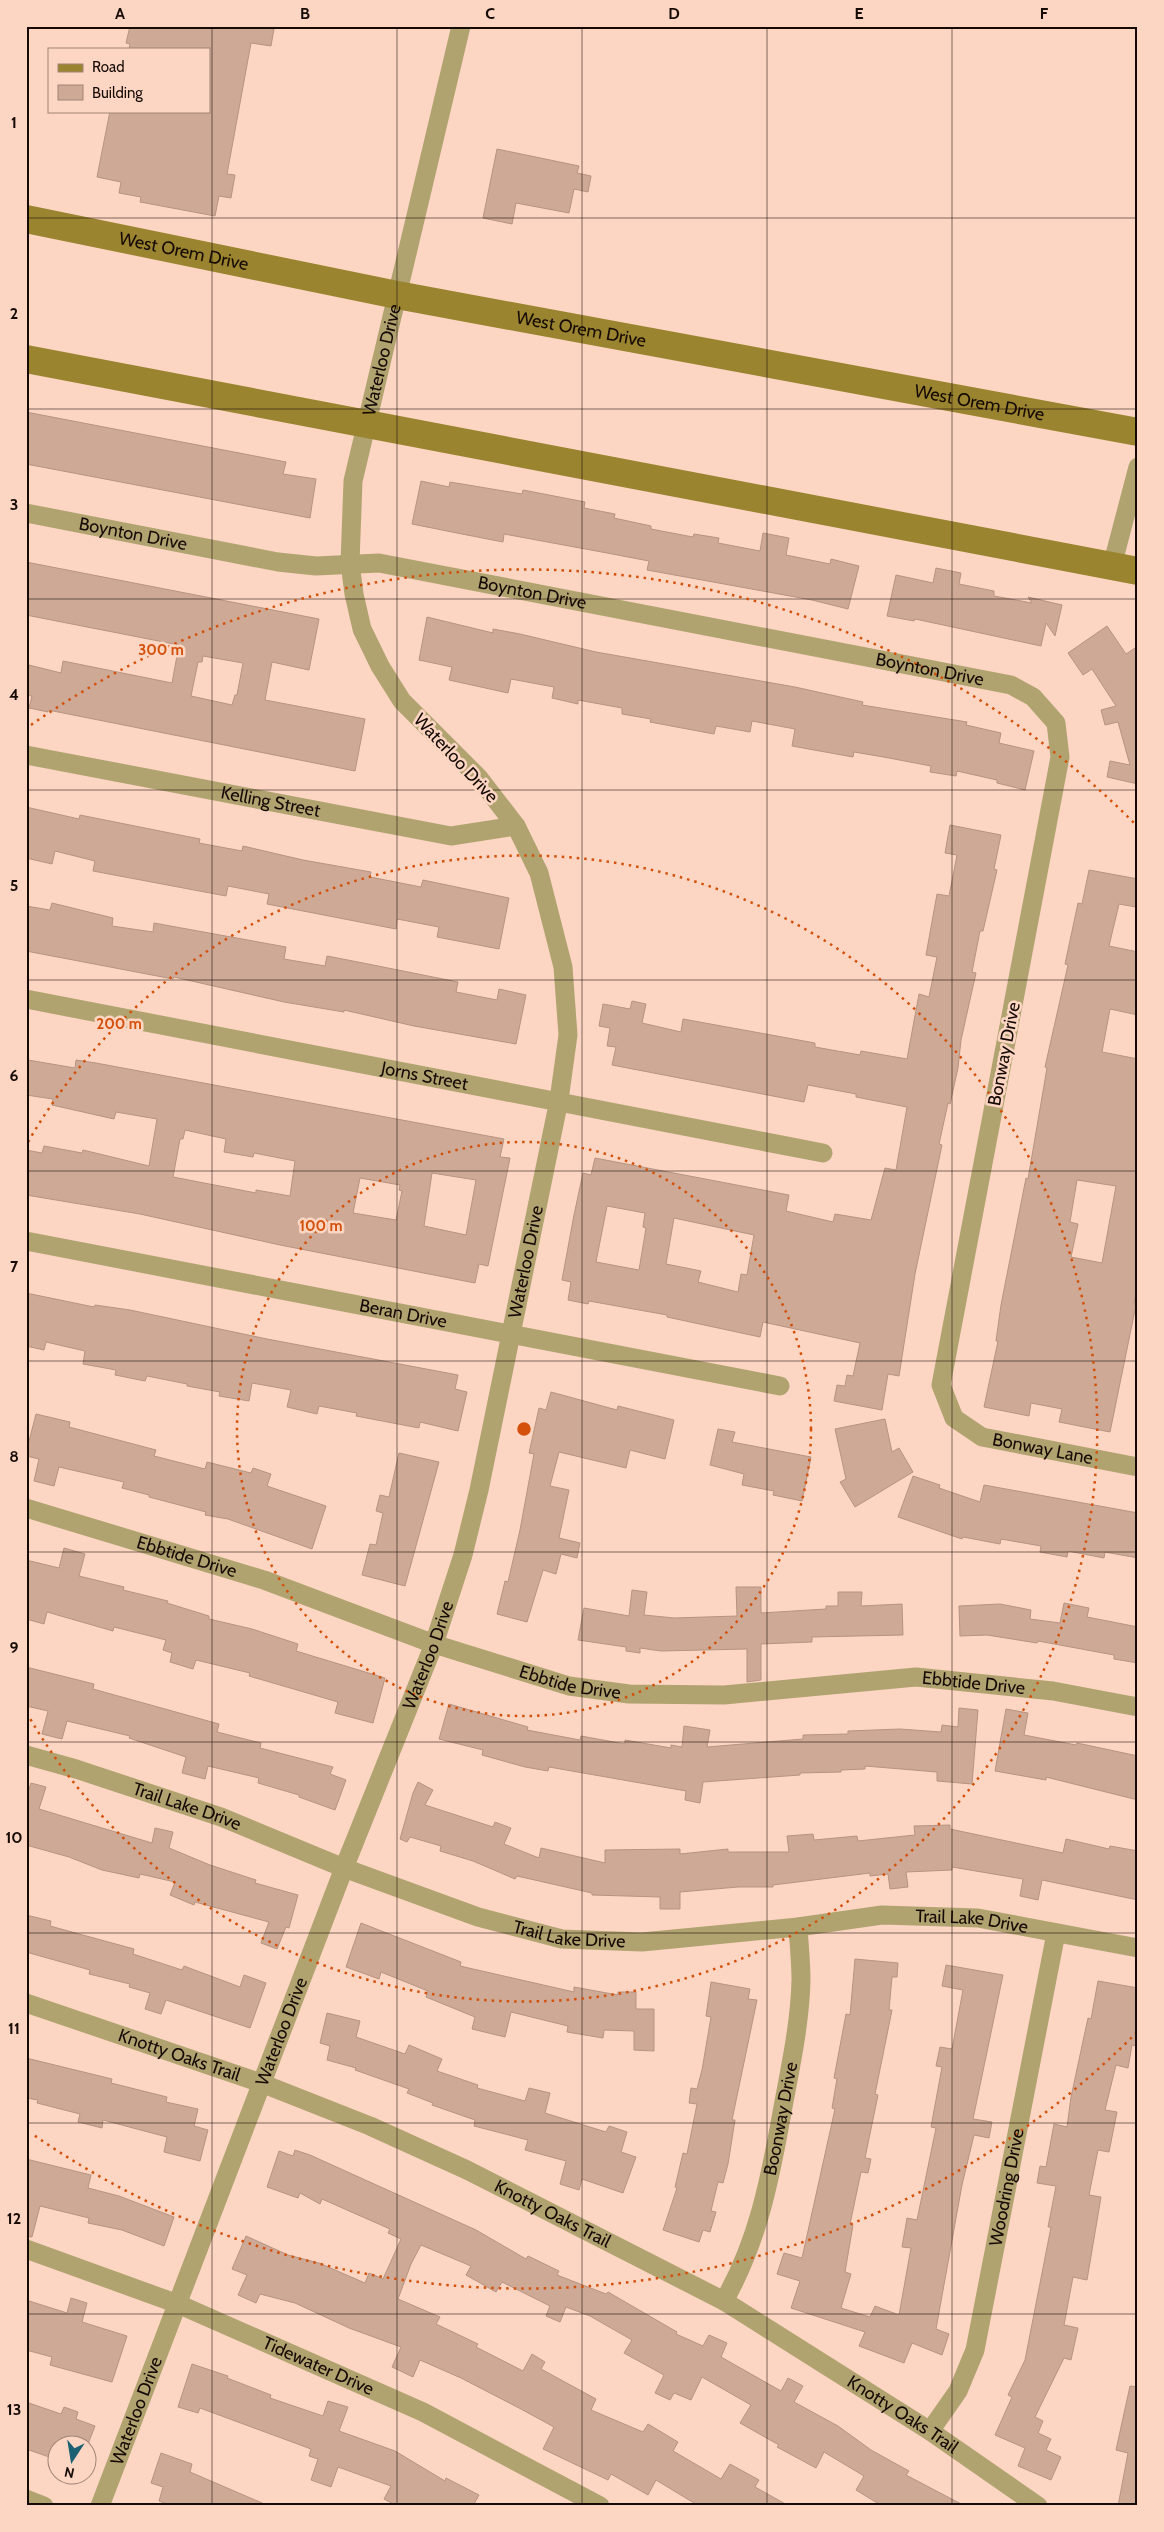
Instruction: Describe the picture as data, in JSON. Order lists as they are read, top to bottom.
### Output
{
  "streets": {
    "main road": ["West Orem Drive"],
    "street": [
      "Waterloo Drive",
      "Boynton Drive",
      "Kelling Street",
      "Bonway Drive",
      "Jorns Street",
      "Beran Drive",
      "Bonway Lane",
      "Ebbtide Drive",
      "Trail Lake Drive",
      "Knotty Oaks Trail",
      "Boonway Drive",
      "Woodring Drive",
      "Tidewater Drive"
    ]
  },
  "crossings": [
    ["West Orem Drive", "Waterloo Drive"],
    ["Waterloo Drive", "Boynton Drive"],
    ["Waterloo Drive", "Kelling Street"],
    ["Waterloo Drive", "Jorns Street"],
    ["Waterloo Drive", "Beran Drive"],
    ["Waterloo Drive", "Ebbtide Drive"],
    ["Waterloo Drive", "Trail Lake Drive"],
    ["Waterloo Drive", "Knotty Oaks Trail"],
    ["Waterloo Drive", "Tidewater Drive"],
    ["Boynton Drive", "Bonway Drive"],
    ["Bonway Drive", "Bonway Lane"],
    ["Trail Lake Drive", "Boonway Drive"],
    ["Trail Lake Drive", "Woodring Drive"],
    ["Knotty Oaks Trail", "Boonway Drive"],
    ["Knotty Oaks Trail", "Woodring Drive"]
  ],
  "legend": ["Road", "Building"],
  "north": "bottom",
  "grid": {
    "columns": [
      "A",
      "B",
      "C",
      "D",
      "E",
      "F"
    ],
    "rows": [
      "1",
      "2",
      "3",
      "4",
      "5",
      "6",
      "7",
      "8",
      "9",
      "10",
      "11",
      "12",
      "13"
    ]
  },
  "rings": ["300 m", "200 m", "100 m"]
}
